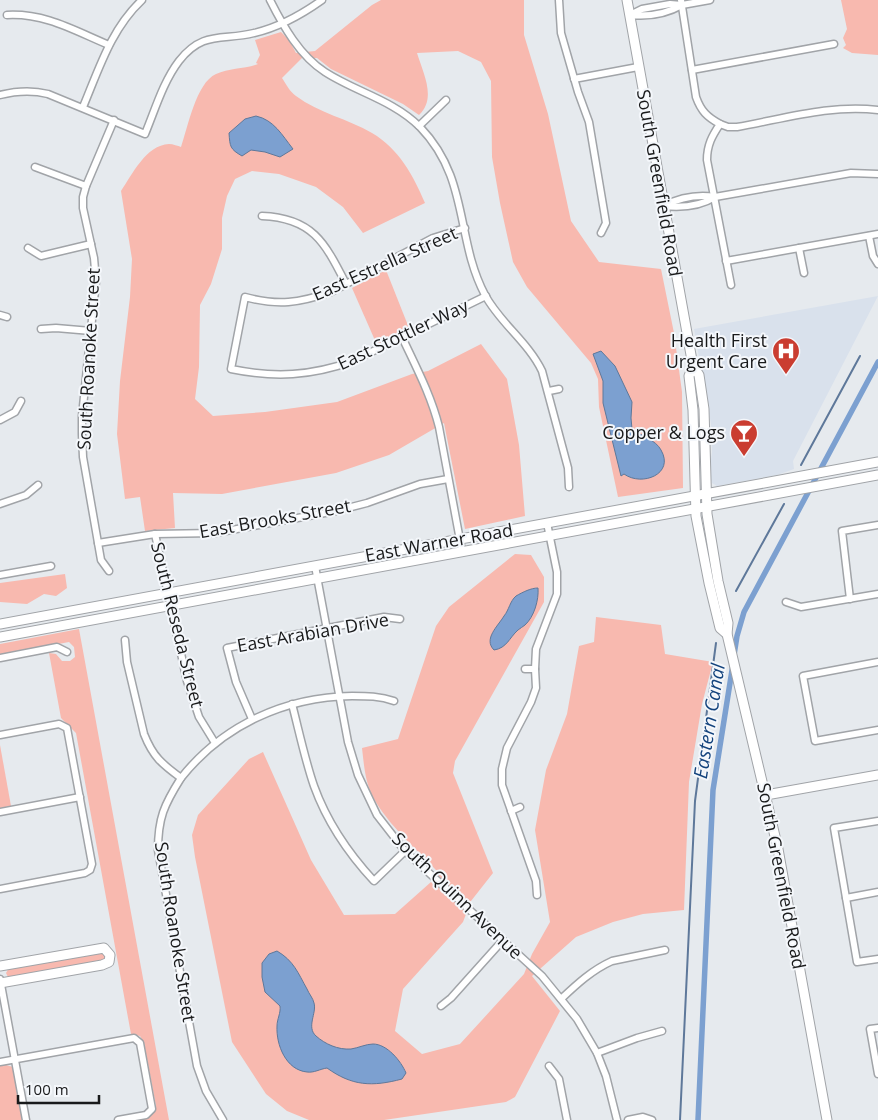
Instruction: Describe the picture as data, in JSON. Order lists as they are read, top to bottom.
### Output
{
  "streets": {
    "main road": ["South Greenfield Road", "East Warner Road"],
    "street": [
      "East Estrella Street",
      "East Stottler Way",
      "South Roanoke Street",
      "East Brooks Street",
      "South Reseda Street",
      "East Arabian Drive",
      "South Quinn Avenue"
    ]
  },
  "crossings": [
    ["South Greenfield Road", "East Warner Road"],
    ["East Estrella Street", "East Stottler Way"],
    ["South Roanoke Street", "East Brooks Street"],
    ["South Roanoke Street", "South Reseda Street"],
    ["South Roanoke Street", "East Arabian Drive"],
    ["South Roanoke Street", "South Quinn Avenue"],
    ["East Brooks Street", "South Reseda Street"],
    ["East Warner Road", "South Reseda Street"],
    ["East Warner Road", "South Quinn Avenue"],
    ["East Arabian Drive", "South Quinn Avenue"]
  ],
  "water": ["Eastern Canal"],
  "places": {
    "hospital": ["Health First Urgent Care"],
    "bar": ["Copper & Logs"]
  },
  "scale_bar": "100 m"
}
